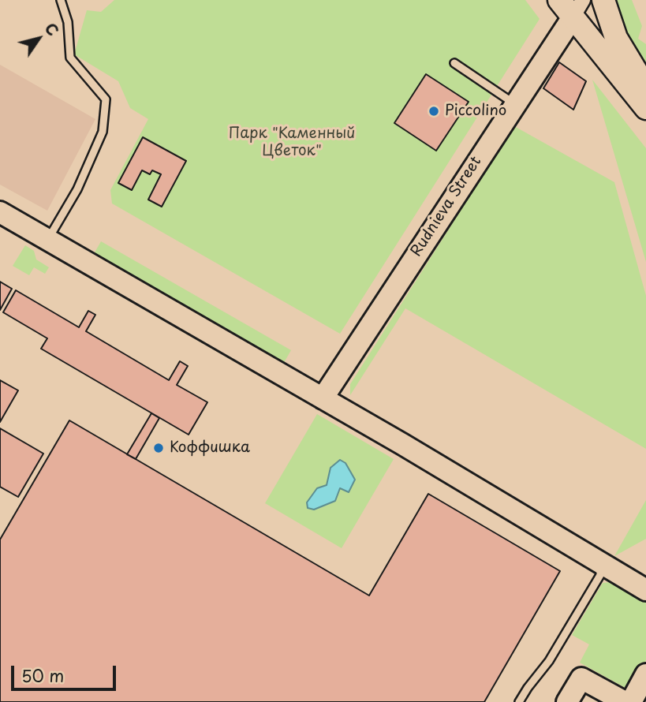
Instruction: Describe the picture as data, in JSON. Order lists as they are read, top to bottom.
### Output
{
  "streets": {
    "street": ["Rudnieva Street"]
  },
  "parks": ["Парк \"Каменный Цветок\""],
  "places": ["Piccolino", "Коффишка"],
  "scale_bar": "50 m",
  "north": "top right"
}
